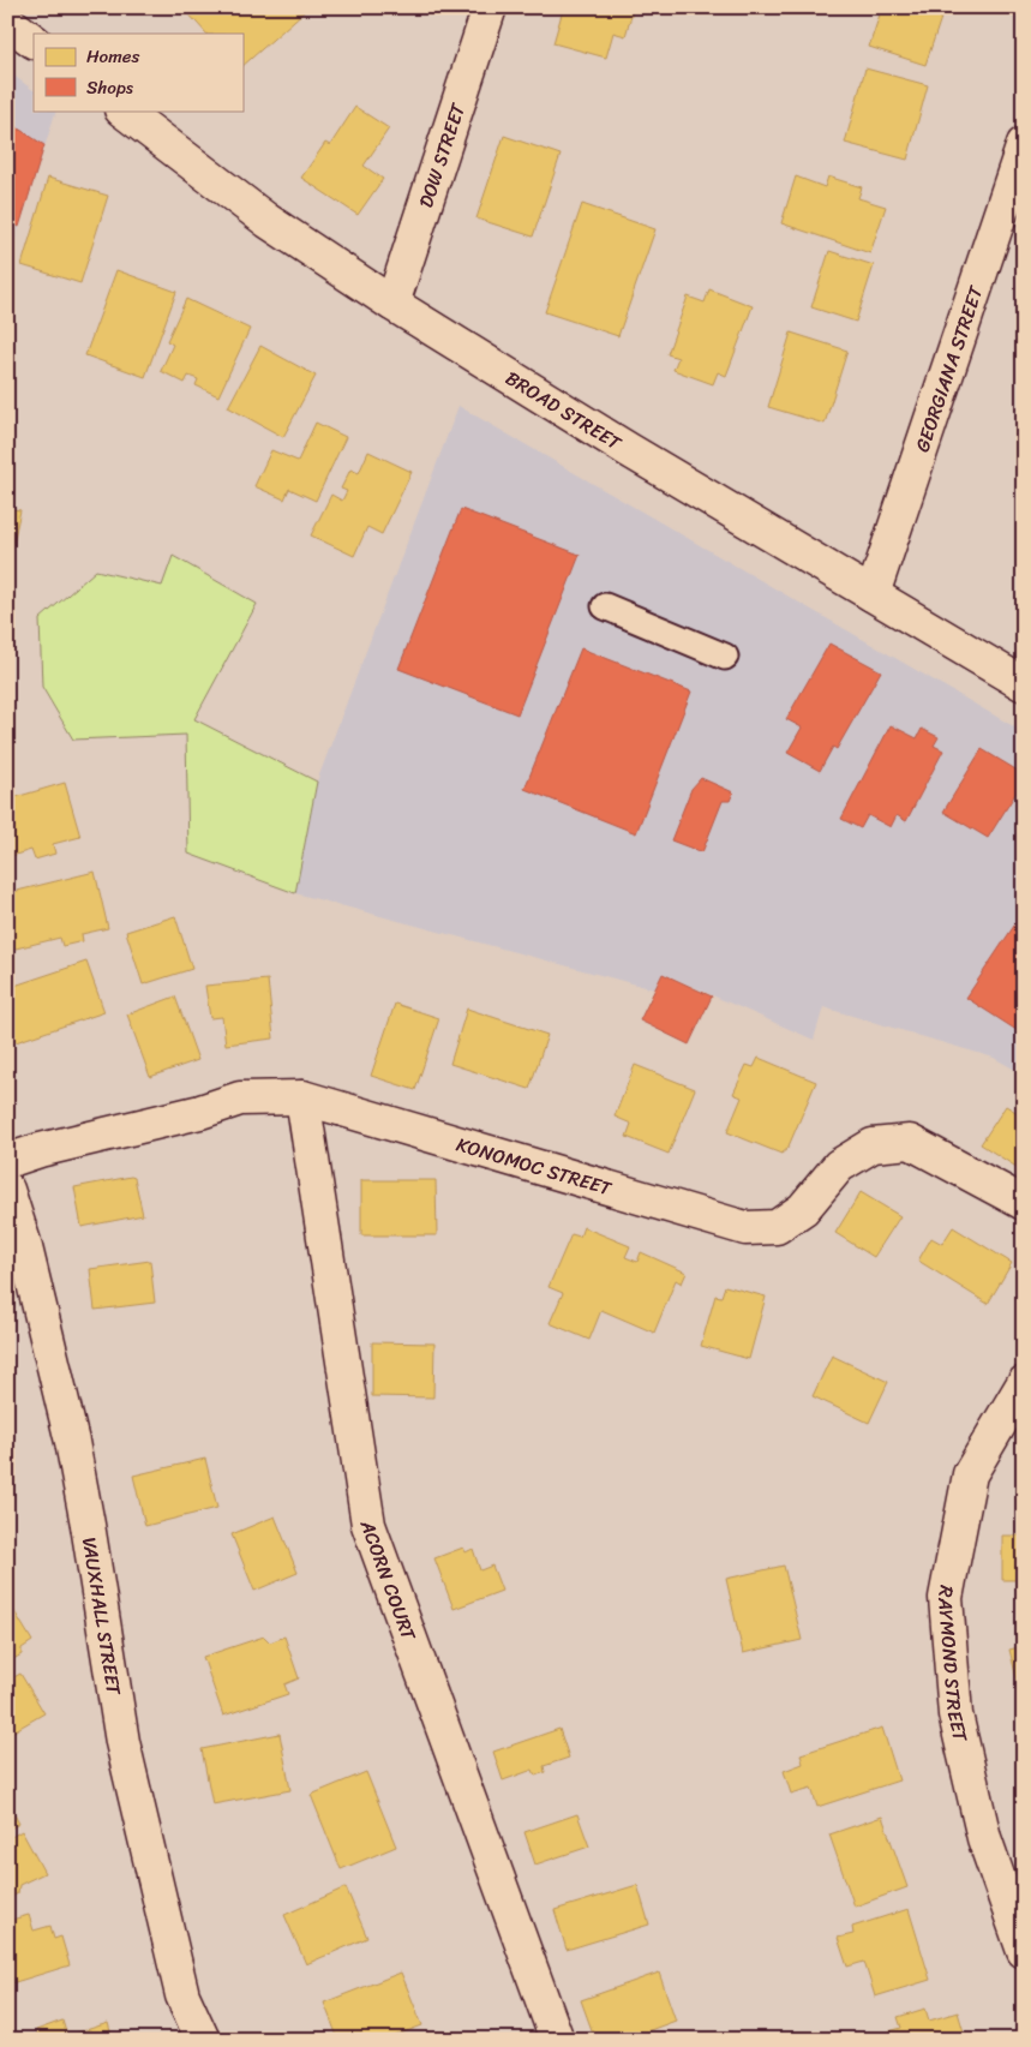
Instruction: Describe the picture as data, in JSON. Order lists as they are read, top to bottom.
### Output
{
  "streets": {
    "street": [
      "DOW STREET",
      "GEORGIANA STREET",
      "BROAD STREET",
      "KONOMOC STREET",
      "ACORN COURT",
      "VAUXHALL STREET",
      "RAYMOND STREET"
    ]
  },
  "crossings": [
    ["DOW STREET", "BROAD STREET"],
    ["GEORGIANA STREET", "BROAD STREET"],
    ["KONOMOC STREET", "ACORN COURT"]
  ],
  "legend": ["Homes", "Shops"]
}
